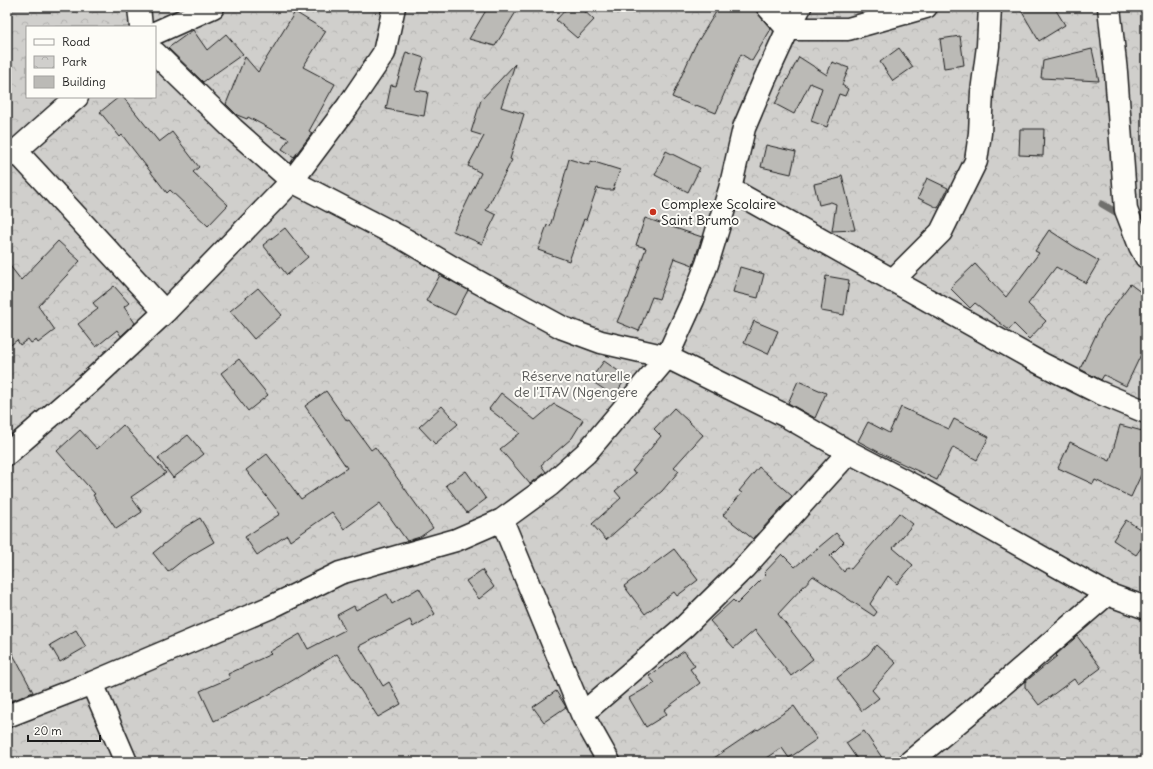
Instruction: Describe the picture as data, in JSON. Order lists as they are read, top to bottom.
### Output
{
  "parks": ["Réserve naturelle de l'ITAV (Ngengere"],
  "places": ["Complexe Scolaire Saint Brumo"],
  "legend": ["Road", "Park", "Building"],
  "scale_bar": "20 m"
}
